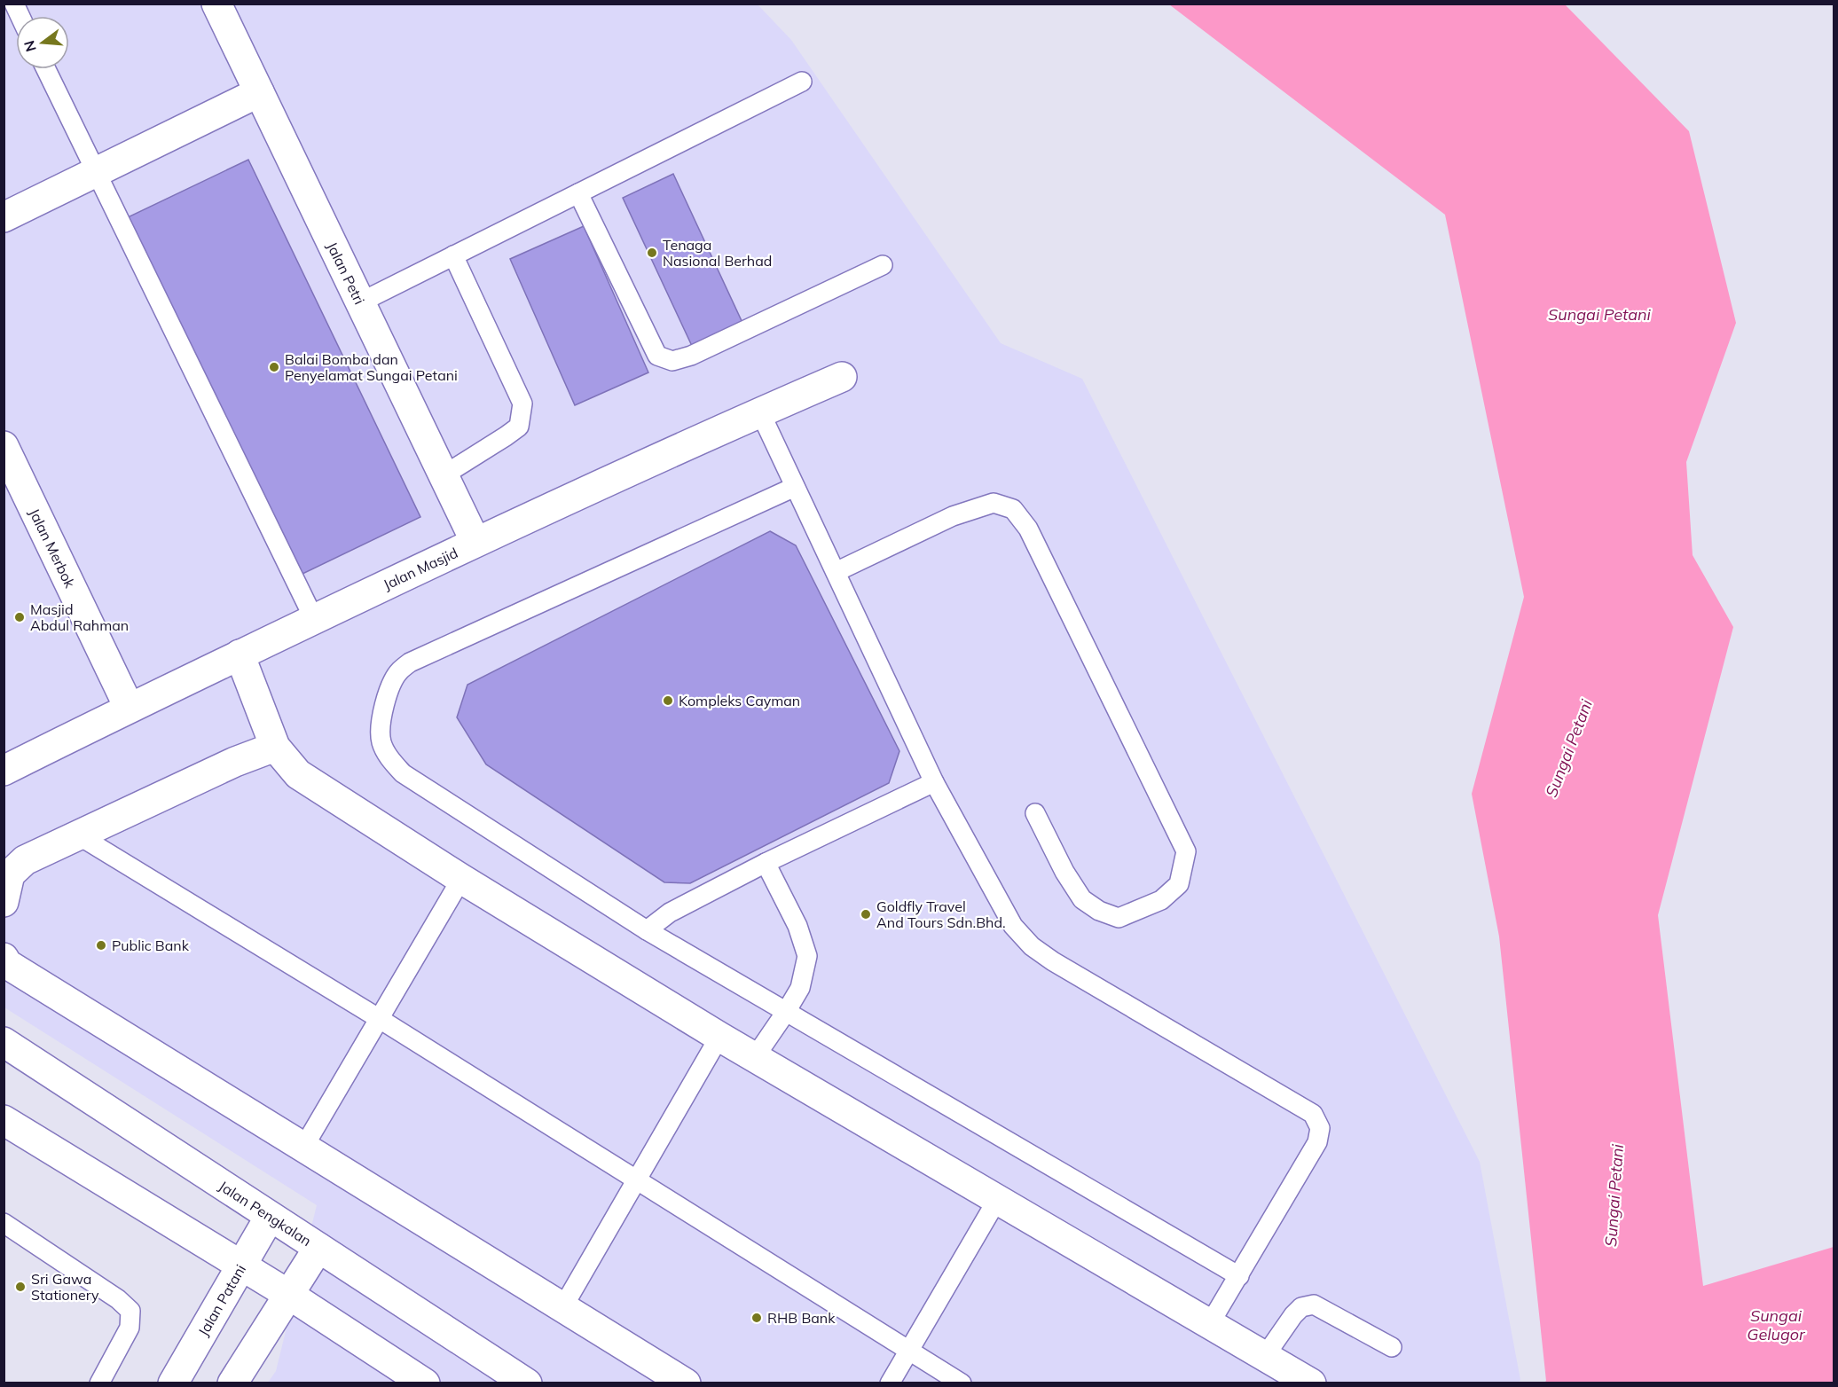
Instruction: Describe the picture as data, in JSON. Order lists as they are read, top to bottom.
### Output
{
  "streets": {
    "street": [
      "Jalan Petri",
      "Jalan Merbok",
      "Jalan Masjid",
      "Jalan Pengkalan",
      "Jalan Patani"
    ]
  },
  "crossings": [
    ["Jalan Petri", "Jalan Masjid"],
    ["Jalan Merbok", "Jalan Masjid"],
    ["Jalan Pengkalan", "Jalan Patani"]
  ],
  "water": ["Sungai Petani", "Sungai Gelugor"],
  "places": [
    "Tenaga Nasional Berhad",
    "Balai Bomba dan Penyelamat Sungai Petani",
    "Masjid Abdul Rahman",
    "Kompleks Cayman",
    "Goldfly Travel And Tours Sdn.Bhd.",
    "Public Bank",
    "Sri Gawa Stationery",
    "RHB Bank"
  ],
  "north": "left"
}
